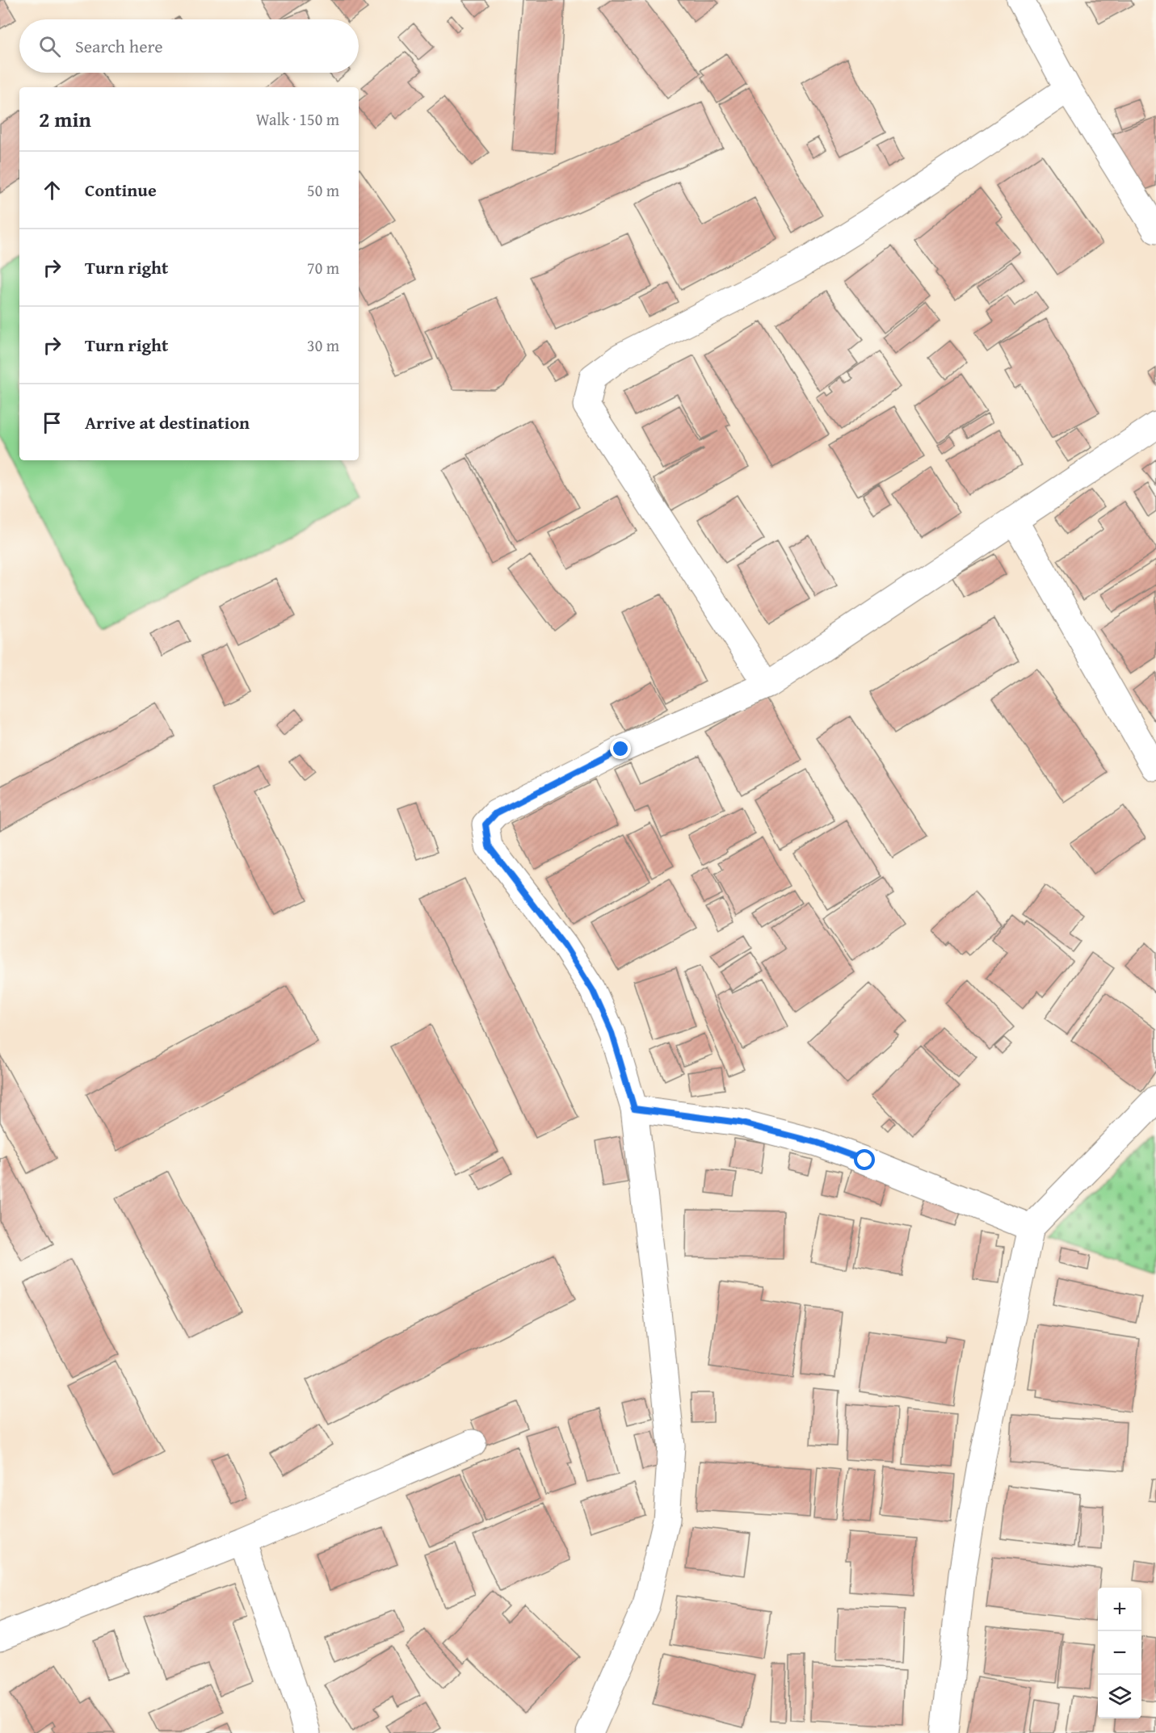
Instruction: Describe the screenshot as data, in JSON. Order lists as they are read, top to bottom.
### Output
{
  "page": {
    "search": "Search here",
    "heading": ["2 min", "Walk · 150 m"],
    "list": [
      ["Continue", "50 m"],
      ["Turn right", "70 m"],
      ["Turn right", "30 m"],
      "Arrive at destination"
    ],
    "map_buttons": ["+", "−"]
  }
}
